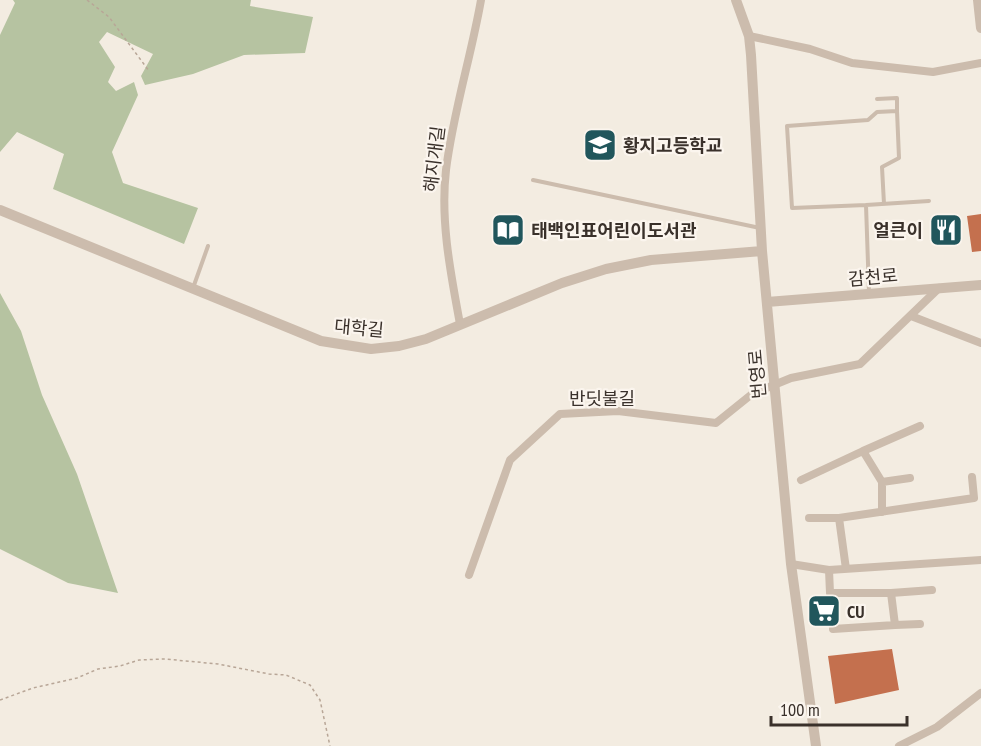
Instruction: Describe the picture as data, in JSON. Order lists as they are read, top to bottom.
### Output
{
  "streets": {
    "street": [
      "해지개길",
      "감천로",
      "대학길",
      "번영로",
      "반딧불길"
    ]
  },
  "crossings": [
    ["해지개길", "대학길"],
    ["감천로", "번영로"],
    ["대학길", "번영로"]
  ],
  "places": {
    "school or university": ["황지고등학교"],
    "library": ["태백인표어린이도서관"],
    "restaurant": ["얼큰이"],
    "supermarket": ["CU"]
  },
  "scale_bar": "100 m"
}
